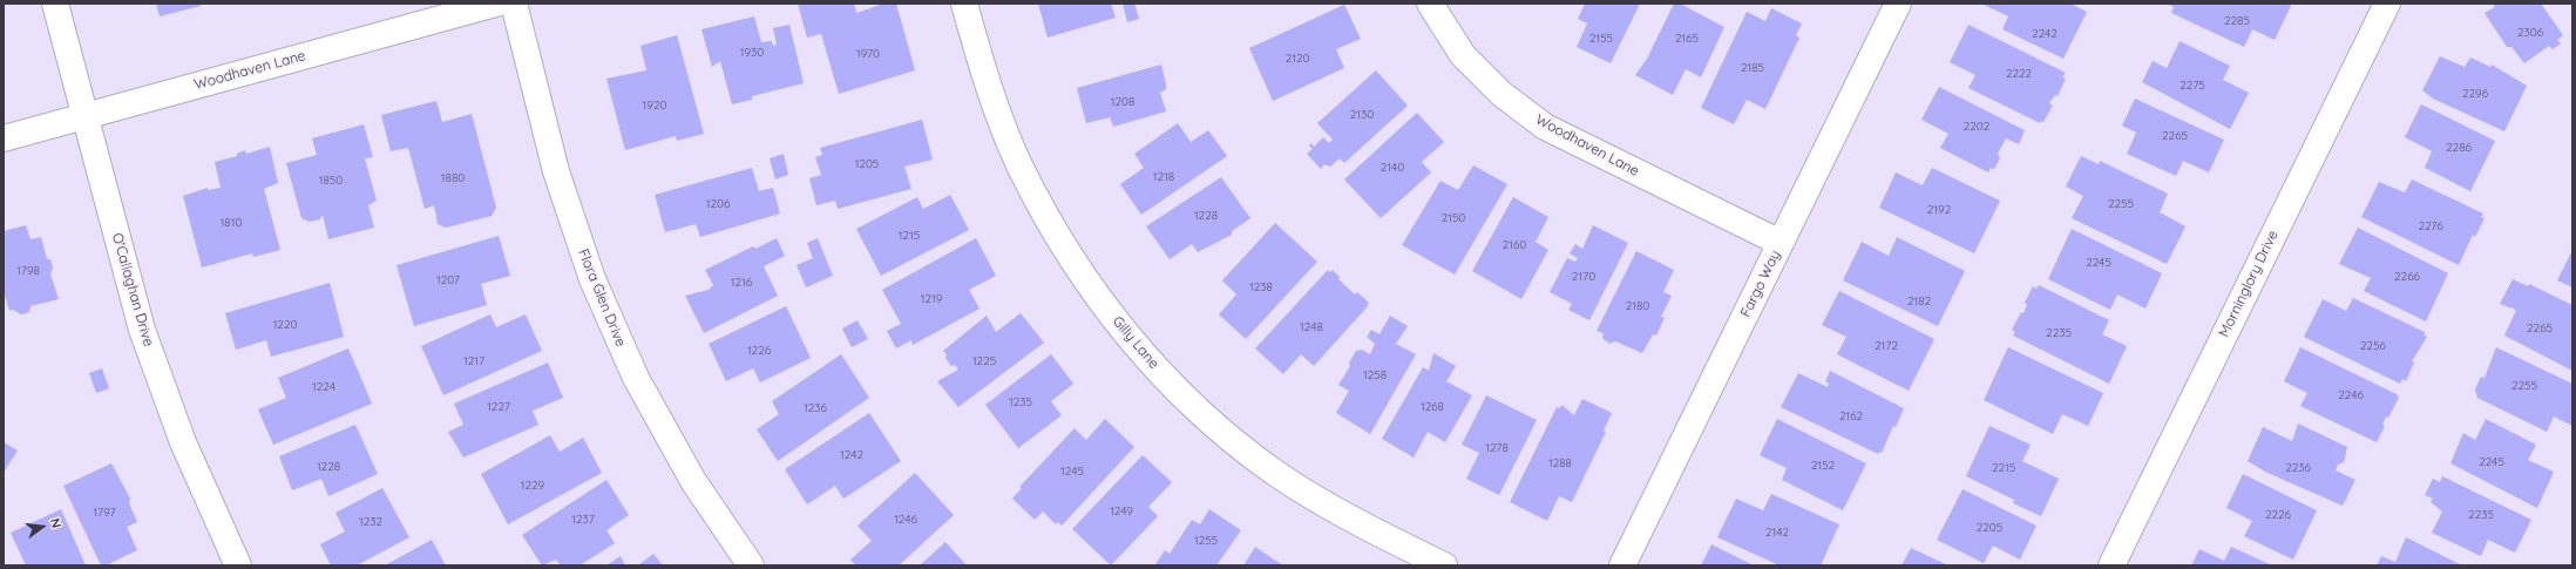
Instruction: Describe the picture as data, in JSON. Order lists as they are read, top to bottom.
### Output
{
  "streets": {
    "street": [
      "Woodhaven Lane",
      "Fargo Way",
      "Morninglory Drive",
      "O'Callaghan Drive",
      "Flora Glen Drive",
      "Gilly Lane"
    ]
  },
  "crossings": [
    ["Woodhaven Lane", "Fargo Way"],
    ["Woodhaven Lane", "O'Callaghan Drive"]
  ],
  "house_numbers": [
    "2285",
    "2306",
    "2242",
    "2155",
    "2165",
    "1930",
    "1970",
    "2120",
    "2185",
    "2222",
    "2275",
    "2296",
    "1208",
    "1920",
    "2130",
    "2202",
    "2265",
    "2286",
    "1205",
    "2140",
    "1218",
    "1880",
    "1850",
    "1206",
    "2255",
    "2192",
    "1228",
    "2150",
    "1810",
    "2276",
    "1215",
    "2160",
    "2245",
    "1798",
    "2170",
    "2266",
    "1207",
    "1216",
    "1238",
    "1219",
    "2182",
    "2180",
    "1220",
    "1248",
    "2265",
    "2235",
    "2172",
    "2256",
    "1226",
    "1217",
    "1225",
    "1258",
    "2255",
    "1224",
    "2246",
    "1235",
    "1227",
    "1268",
    "1236",
    "2162",
    "1278",
    "1242",
    "2245",
    "1288",
    "2152",
    "1228",
    "2215",
    "2236",
    "1245",
    "1229",
    "1249",
    "1797",
    "2226",
    "2235",
    "1237",
    "1246",
    "1232",
    "2205",
    "2142",
    "1255"
  ],
  "north": "right"
}
